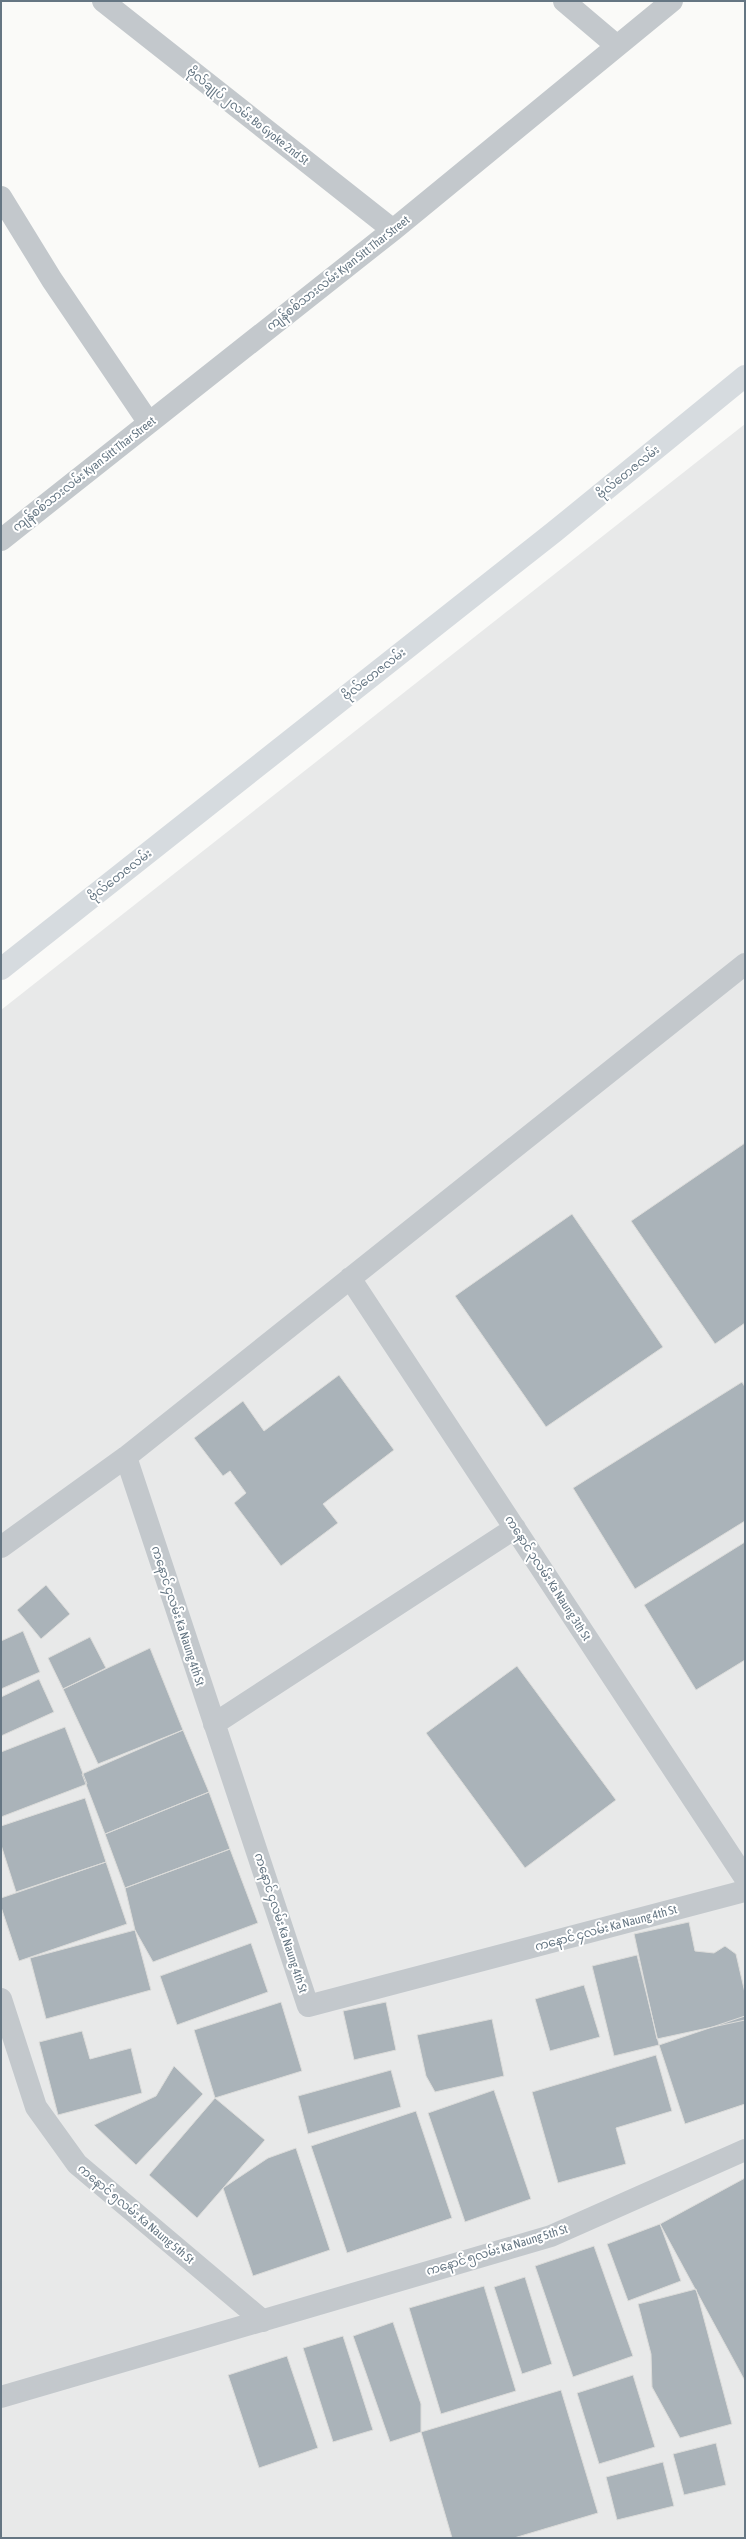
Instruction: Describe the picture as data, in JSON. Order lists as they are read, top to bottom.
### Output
{
  "streets": {
    "main road": ["ဗိုလ်တေဇလမ်း"],
    "street": [
      "ဗိုလ်ချုပ် ၂လမ်း Bo Gyoke 2nd St",
      "ကျန်စစ်သားလမ်း Kyan Sitt Thar Street",
      "ကနောင် ၃လမ်း Ka Naung 3th St",
      "ကနောင် ၄လမ်း Ka Naung 4th St",
      "ကနောင် ၅လမ်း Ka Naung 5th St"
    ]
  },
  "crossings": [
    ["ဗိုလ်ချုပ် ၂လမ်း Bo Gyoke 2nd St", "ကျန်စစ်သားလမ်း Kyan Sitt Thar Street"]
  ]
}
